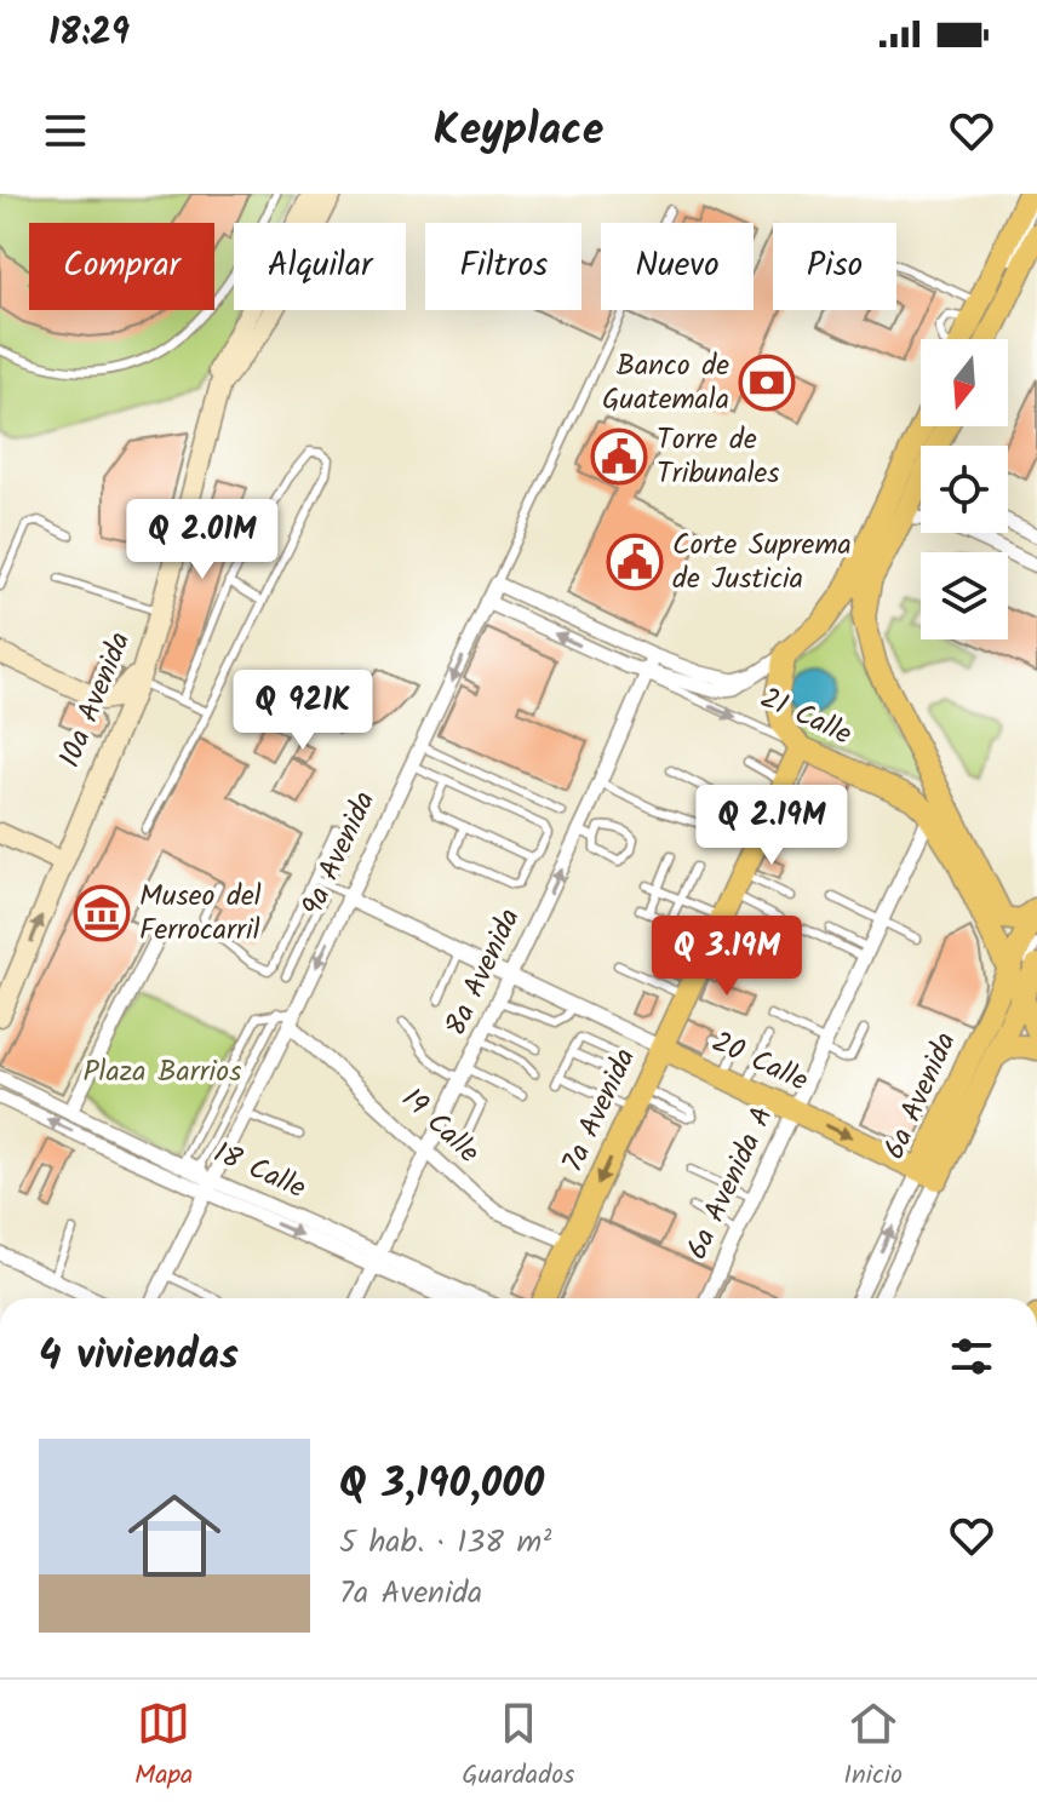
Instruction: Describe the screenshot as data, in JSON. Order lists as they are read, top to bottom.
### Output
{
  "streets": {
    "main road": [
      "10a Avenida",
      "21 Calle",
      "20 Calle",
      "6a Avenida",
      "7a Avenida"
    ],
    "street": [
      "9a Avenida",
      "8a Avenida",
      "19 Calle",
      "18 Calle",
      "6a Avenida A"
    ]
  },
  "crossings": [
    ["21 Calle", "9a Avenida"],
    ["21 Calle", "8a Avenida"],
    ["21 Calle", "6a Avenida"],
    ["21 Calle", "7a Avenida"],
    ["21 Calle", "6a Avenida A"],
    ["9a Avenida", "20 Calle"],
    ["9a Avenida", "19 Calle"],
    ["9a Avenida", "18 Calle"],
    ["8a Avenida", "20 Calle"],
    ["8a Avenida", "19 Calle"],
    ["8a Avenida", "18 Calle"],
    ["20 Calle", "6a Avenida"],
    ["20 Calle", "7a Avenida"],
    ["20 Calle", "6a Avenida A"],
    ["7a Avenida", "19 Calle"]
  ],
  "parks": ["Plaza Barrios"],
  "places": {
    "bank": ["Banco de Guatemala"],
    "public building": ["Torre de Tribunales", "Corte Suprema de Justicia"],
    "museum": ["Museo del Ferrocarril"]
  },
  "north": "bottom",
  "page": {
    "status": "18:29",
    "header": "Keyplace",
    "chip": [
      "Comprar",
      "Alquilar",
      "Filtros",
      "Nuevo",
      "Piso"
    ],
    "price": [
      "Q 2.01M",
      "Q 921K",
      "Q 2.19M",
      "Q 3.19M"
    ],
    "heading": "4 viviendas",
    "list": [
      {
        "name": "Q 3,190,000",
        "note": "5 hab. · 138 m² · 7a Avenida"
      }
    ],
    "tabs": ["Mapa", "Guardados", "Inicio"]
  }
}
